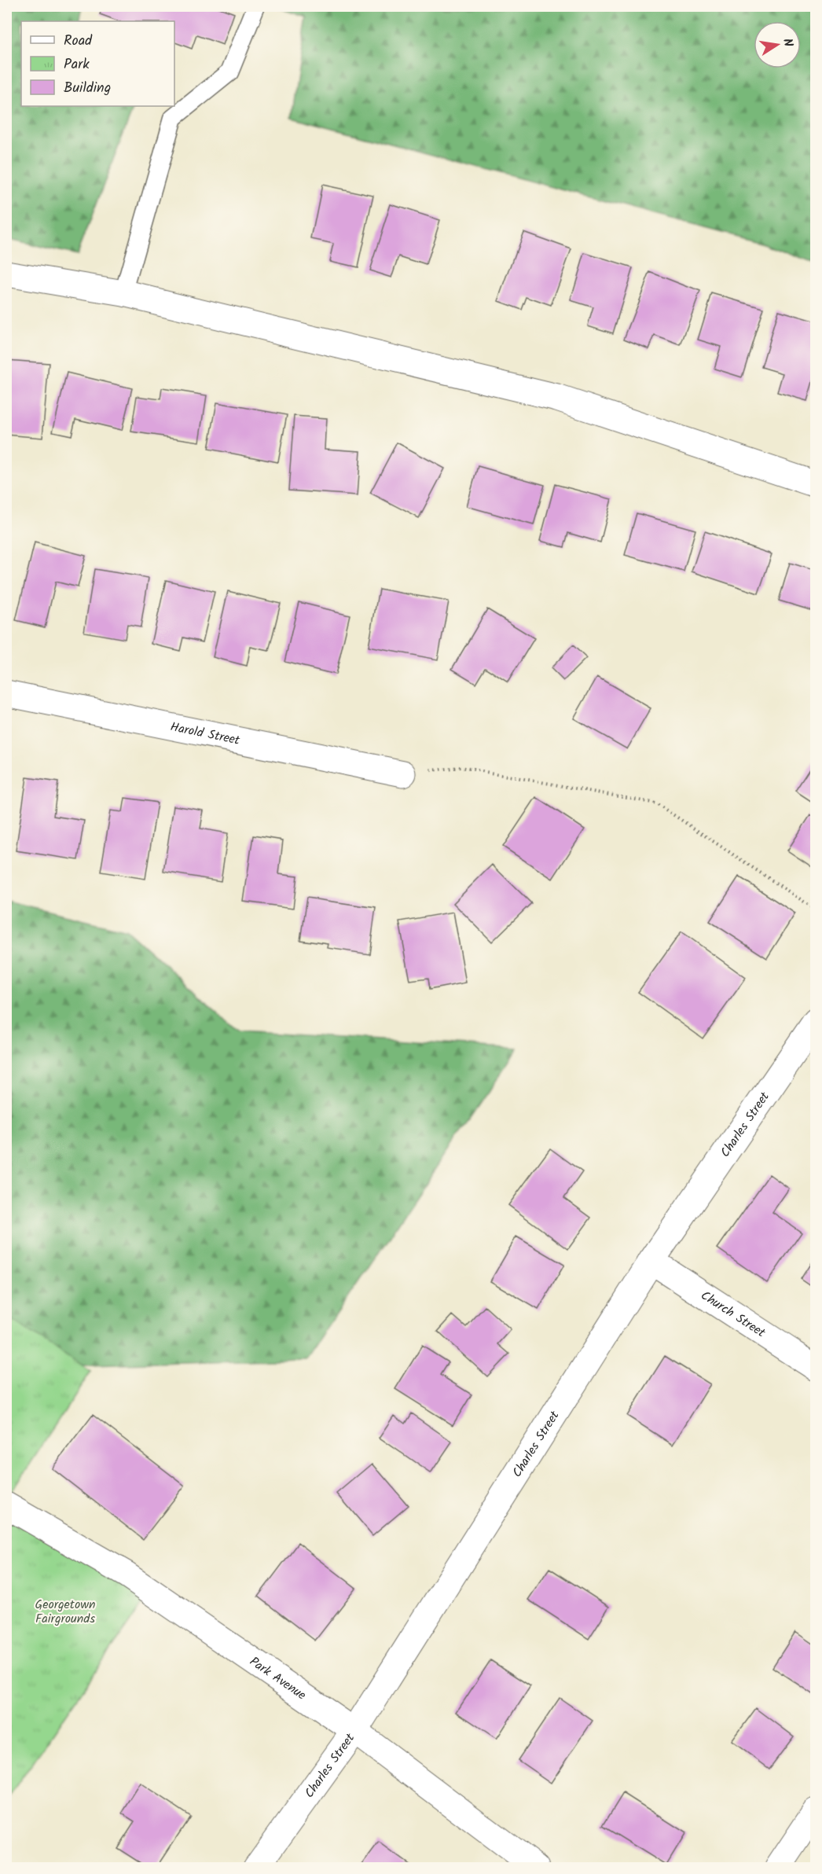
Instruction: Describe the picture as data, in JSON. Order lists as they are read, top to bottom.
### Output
{
  "streets": {
    "street": [
      "Harold Street",
      "Charles Street",
      "Church Street",
      "Park Avenue"
    ]
  },
  "crossings": [
    ["Charles Street", "Church Street"],
    ["Charles Street", "Park Avenue"]
  ],
  "parks": ["Georgetown Fairgrounds"],
  "legend": ["Road", "Park", "Building"],
  "north": "right"
}
